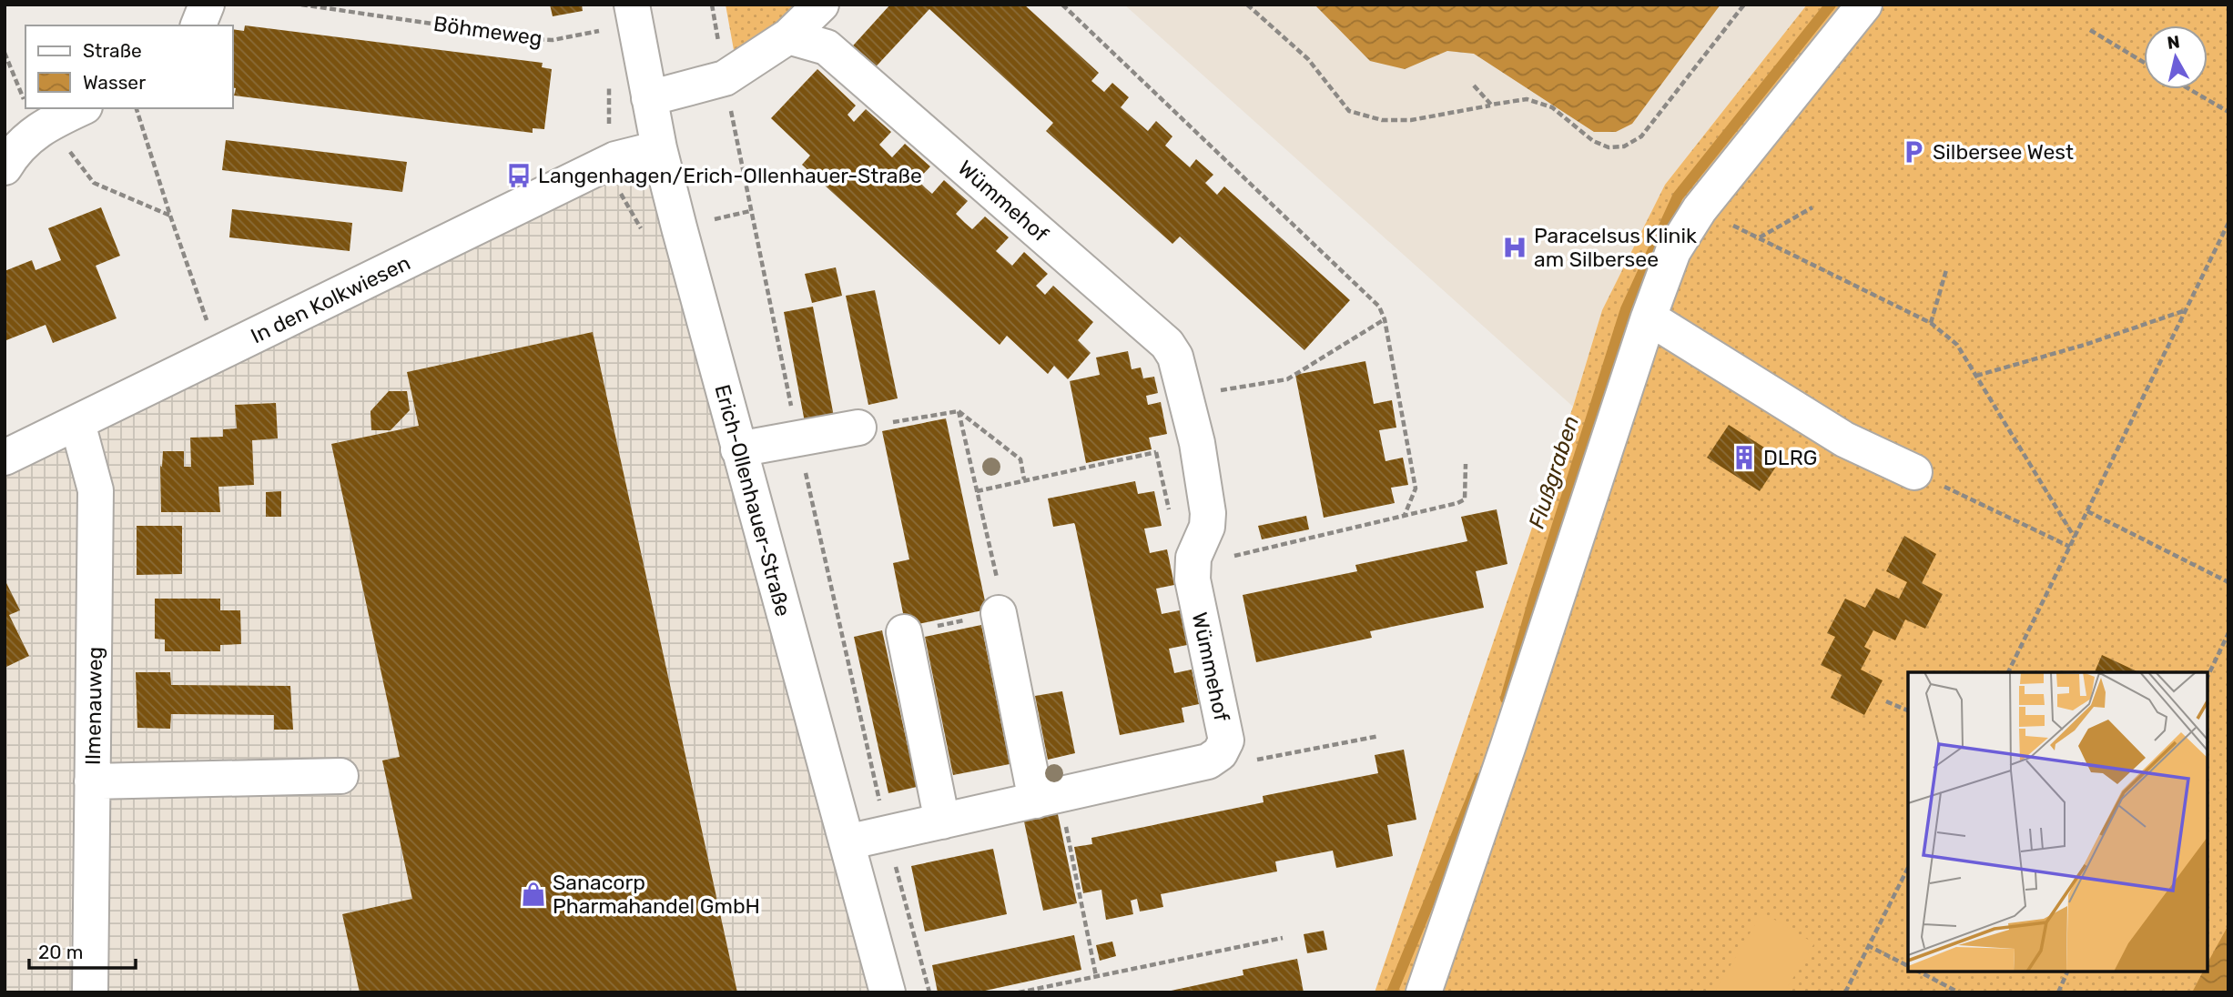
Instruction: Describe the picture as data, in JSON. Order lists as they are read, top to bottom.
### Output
{
  "streets": {
    "street": [
      "Wümmehof",
      "In den Kolkwiesen",
      "Erich-Ollenhauer-Straße",
      "Ilmenauweg"
    ],
    "path": ["Böhmeweg"]
  },
  "crossings": [
    ["In den Kolkwiesen", "Erich-Ollenhauer-Straße"],
    ["In den Kolkwiesen", "Ilmenauweg"]
  ],
  "water": ["Flußgraben"],
  "places": {
    "parking": ["Silbersee West"],
    "bus stop": ["Langenhagen/Erich-Ollenhauer-Straße"],
    "hospital": ["Paracelsus Klinik am Silbersee"],
    "building": ["DLRG"],
    "shop": ["Sanacorp Pharmahandel GmbH"]
  },
  "legend": ["Straße", "Wasser"],
  "scale_bar": "20 m",
  "north": "top"
}
